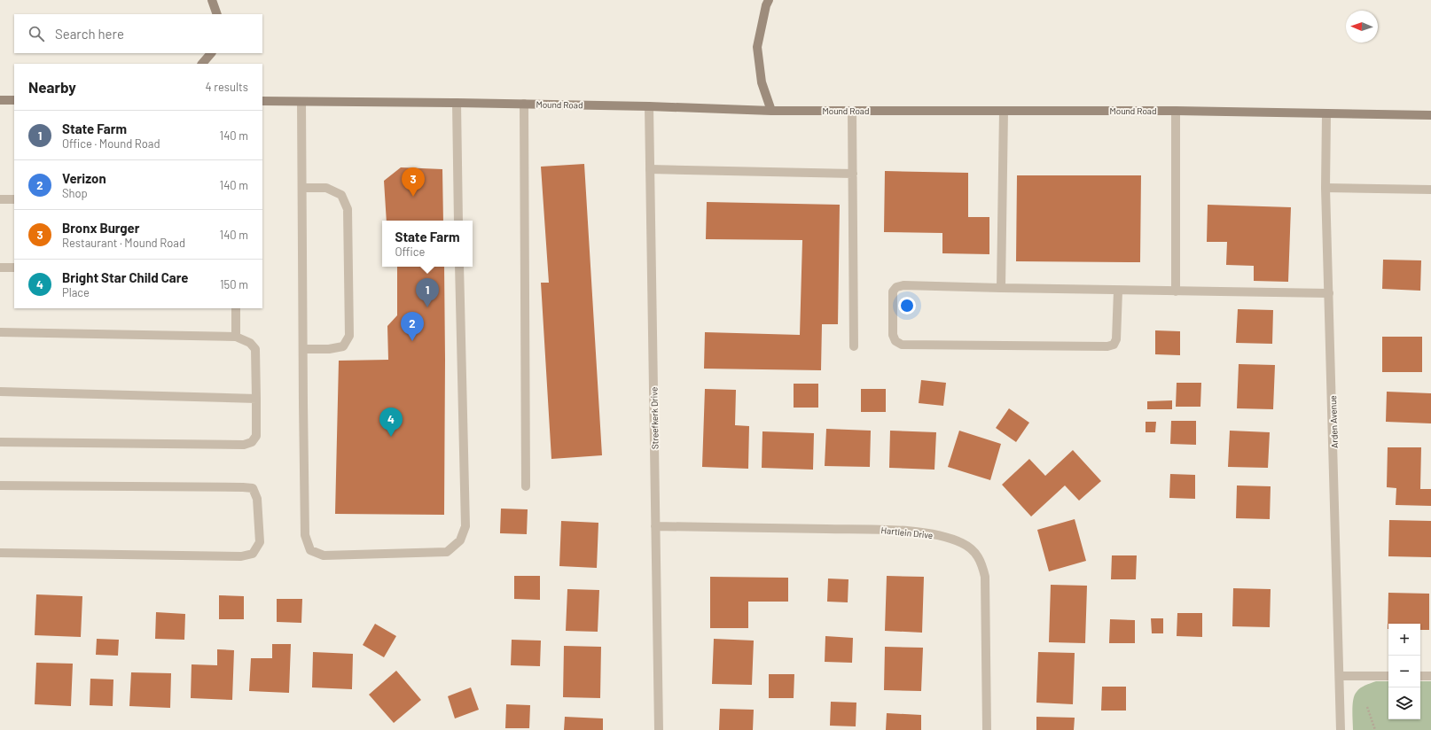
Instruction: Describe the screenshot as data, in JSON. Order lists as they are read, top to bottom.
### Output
{
  "streets": {
    "main road": ["Mound Road"],
    "street": ["Streefkerk Drive", "Arden Avenue", "Hartlein Drive"]
  },
  "crossings": [
    ["Mound Road", "Streefkerk Drive"],
    ["Mound Road", "Arden Avenue"],
    ["Streefkerk Drive", "Hartlein Drive"]
  ],
  "north": "left",
  "page": {
    "search": "Search here",
    "heading": ["Nearby", "4 results"],
    "list": [
      {
        "mark": "1",
        "name": "State Farm",
        "note": "Office · Mound Road",
        "value": "140 m"
      },
      {
        "mark": "2",
        "name": "Verizon",
        "note": "Shop",
        "value": "140 m"
      },
      {
        "mark": "3",
        "name": "Bronx Burger",
        "note": "Restaurant · Mound Road",
        "value": "140 m"
      },
      {
        "mark": "4",
        "name": "Bright Star Child Care",
        "note": "Place",
        "value": "150 m"
      }
    ],
    "pins": [
      "3",
      "1",
      "2",
      "4"
    ],
    "popup": ["State Farm", "Office"],
    "map_buttons": ["+", "−"]
  }
}
